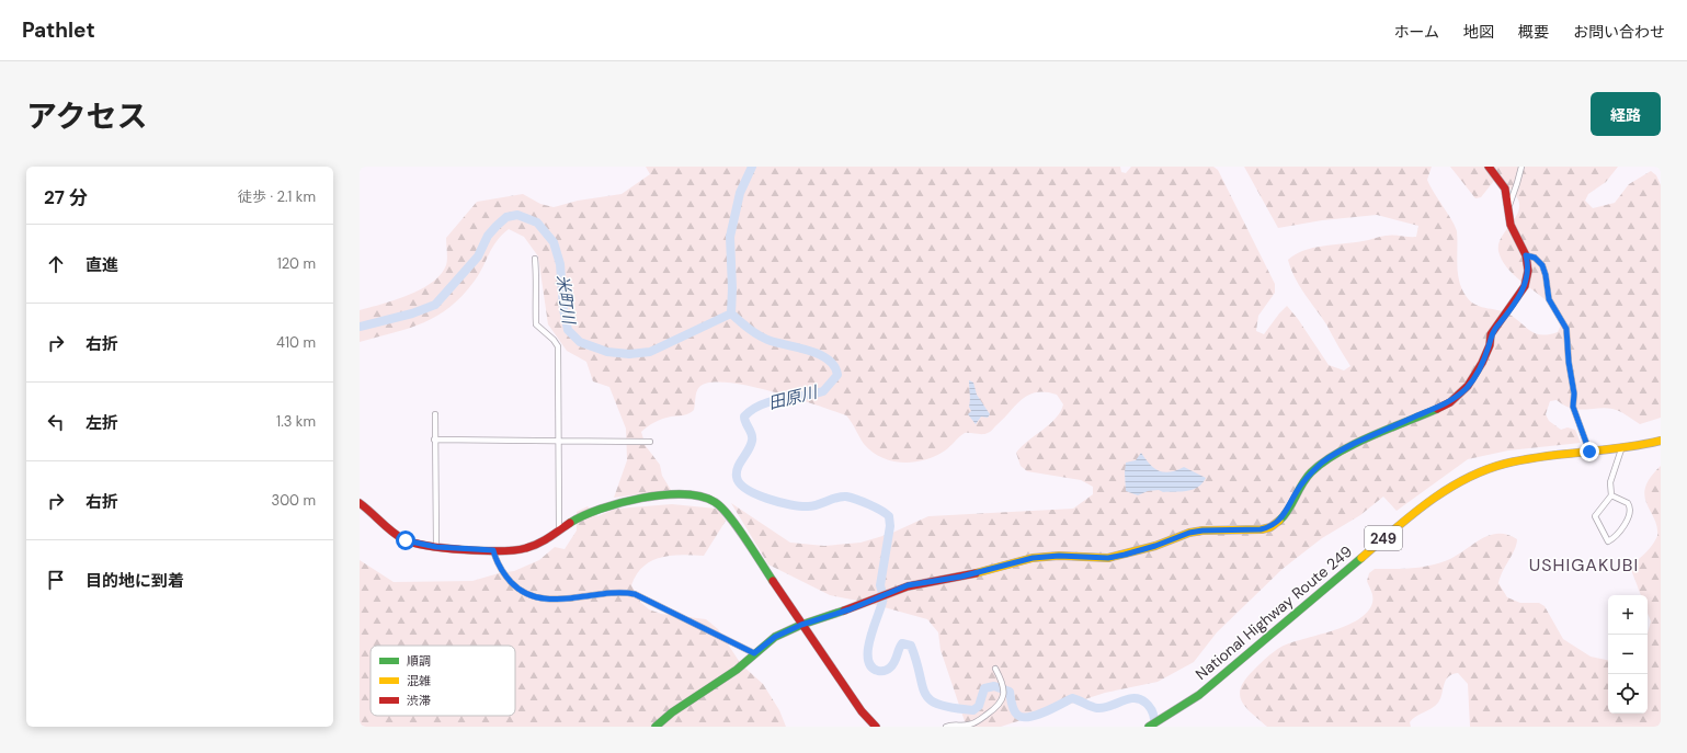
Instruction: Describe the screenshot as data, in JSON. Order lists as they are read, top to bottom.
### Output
{
  "streets": {
    "main road": ["249", "National Highway Route 249"]
  },
  "districts": ["USHIGAKUBI"],
  "water": ["米町川", "田原川"],
  "legend": ["順調", "混雑", "渋滞"],
  "page": {
    "header": "Pathlet",
    "nav": [
      "ホーム",
      "地図",
      "概要",
      "お問い合わせ"
    ],
    "title": "アクセス",
    "buttons": "経路",
    "heading": ["27 分", "徒歩 · 2.1 km"],
    "list": [
      ["直進", "120 m"],
      ["右折", "410 m"],
      ["左折", "1.3 km"],
      ["右折", "300 m"],
      "目的地に到着"
    ],
    "map_buttons": ["+", "−"]
  }
}
